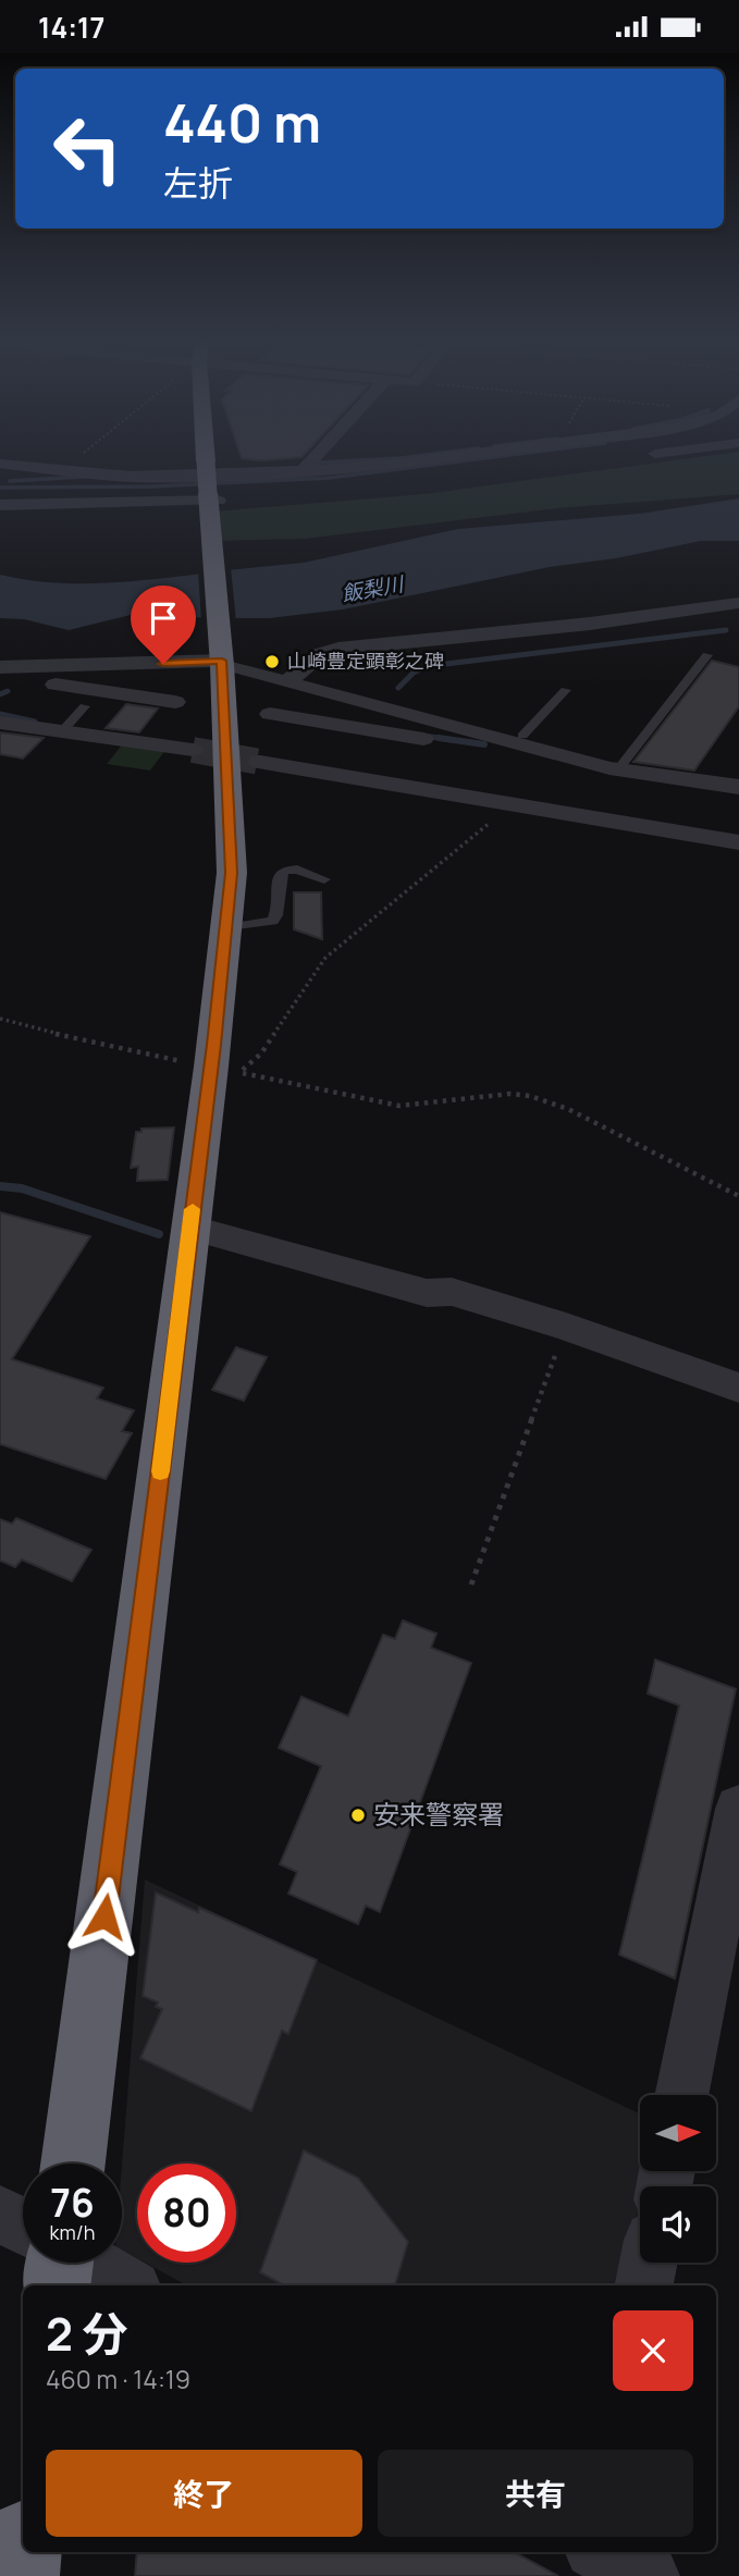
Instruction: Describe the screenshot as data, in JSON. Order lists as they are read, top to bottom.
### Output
{
  "water": ["飯梨川"],
  "places": ["山崎豊定顕彰之碑", "安来警察署"],
  "north": "right",
  "page": {
    "status": "14:17",
    "turn": ["440 m", "左折"],
    "speed": "76 km/h",
    "limit": "80",
    "heading": ["2 分", "460 m · 14:19"],
    "buttons": ["終了", "共有"]
  }
}
